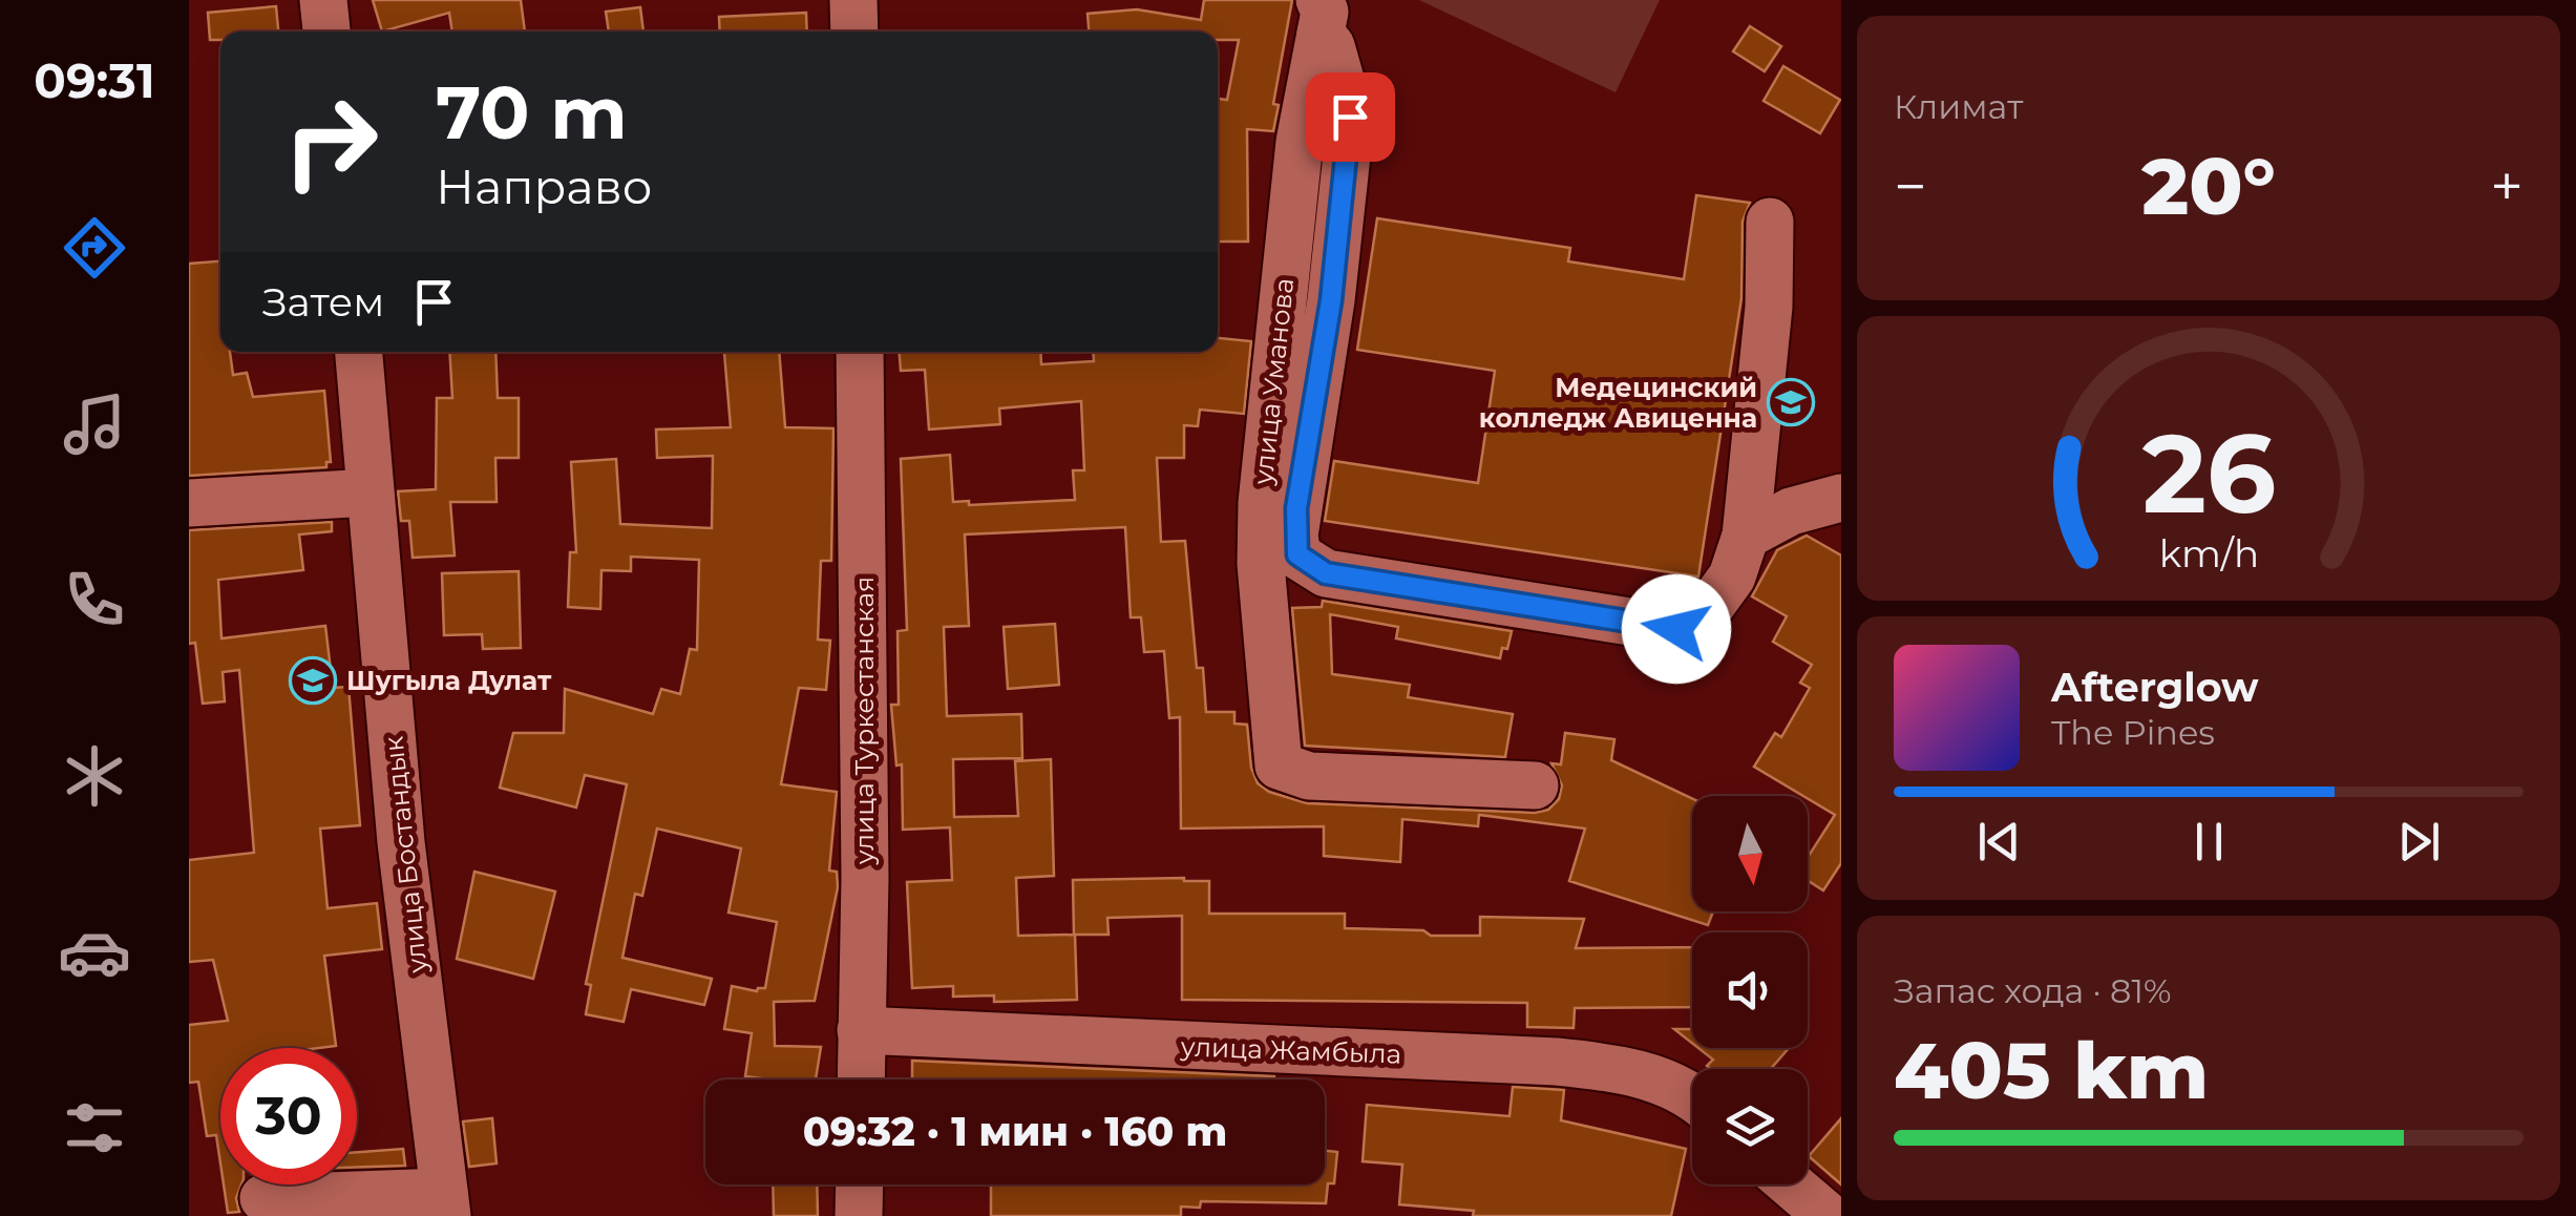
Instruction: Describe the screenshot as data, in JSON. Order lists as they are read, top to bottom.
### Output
{
  "streets": {
    "street": [
      "улица Уманова",
      "улица Туркестанская",
      "улица Бостандык",
      "улица Жамбыла"
    ]
  },
  "crossings": [
    ["улица Туркестанская", "улица Жамбыла"]
  ],
  "places": {
    "school or university": ["Медецинский колледж Авиценна", "Шугыла Дулат"]
  },
  "north": "bottom",
  "page": {
    "tabs": "09:31",
    "tile": [
      "Климат",
      ["Запас хода · 81%", "405 km"]
    ],
    "turn": ["70 m", "Направо"],
    "heat": ["−", "20°", "+"],
    "then": "Затем",
    "song": ["Afterglow", "The Pines"],
    "limit": "30",
    "trip": "09:32 · 1 мин · 160 m",
    "gauge": ["26", "km/h"]
  }
}
